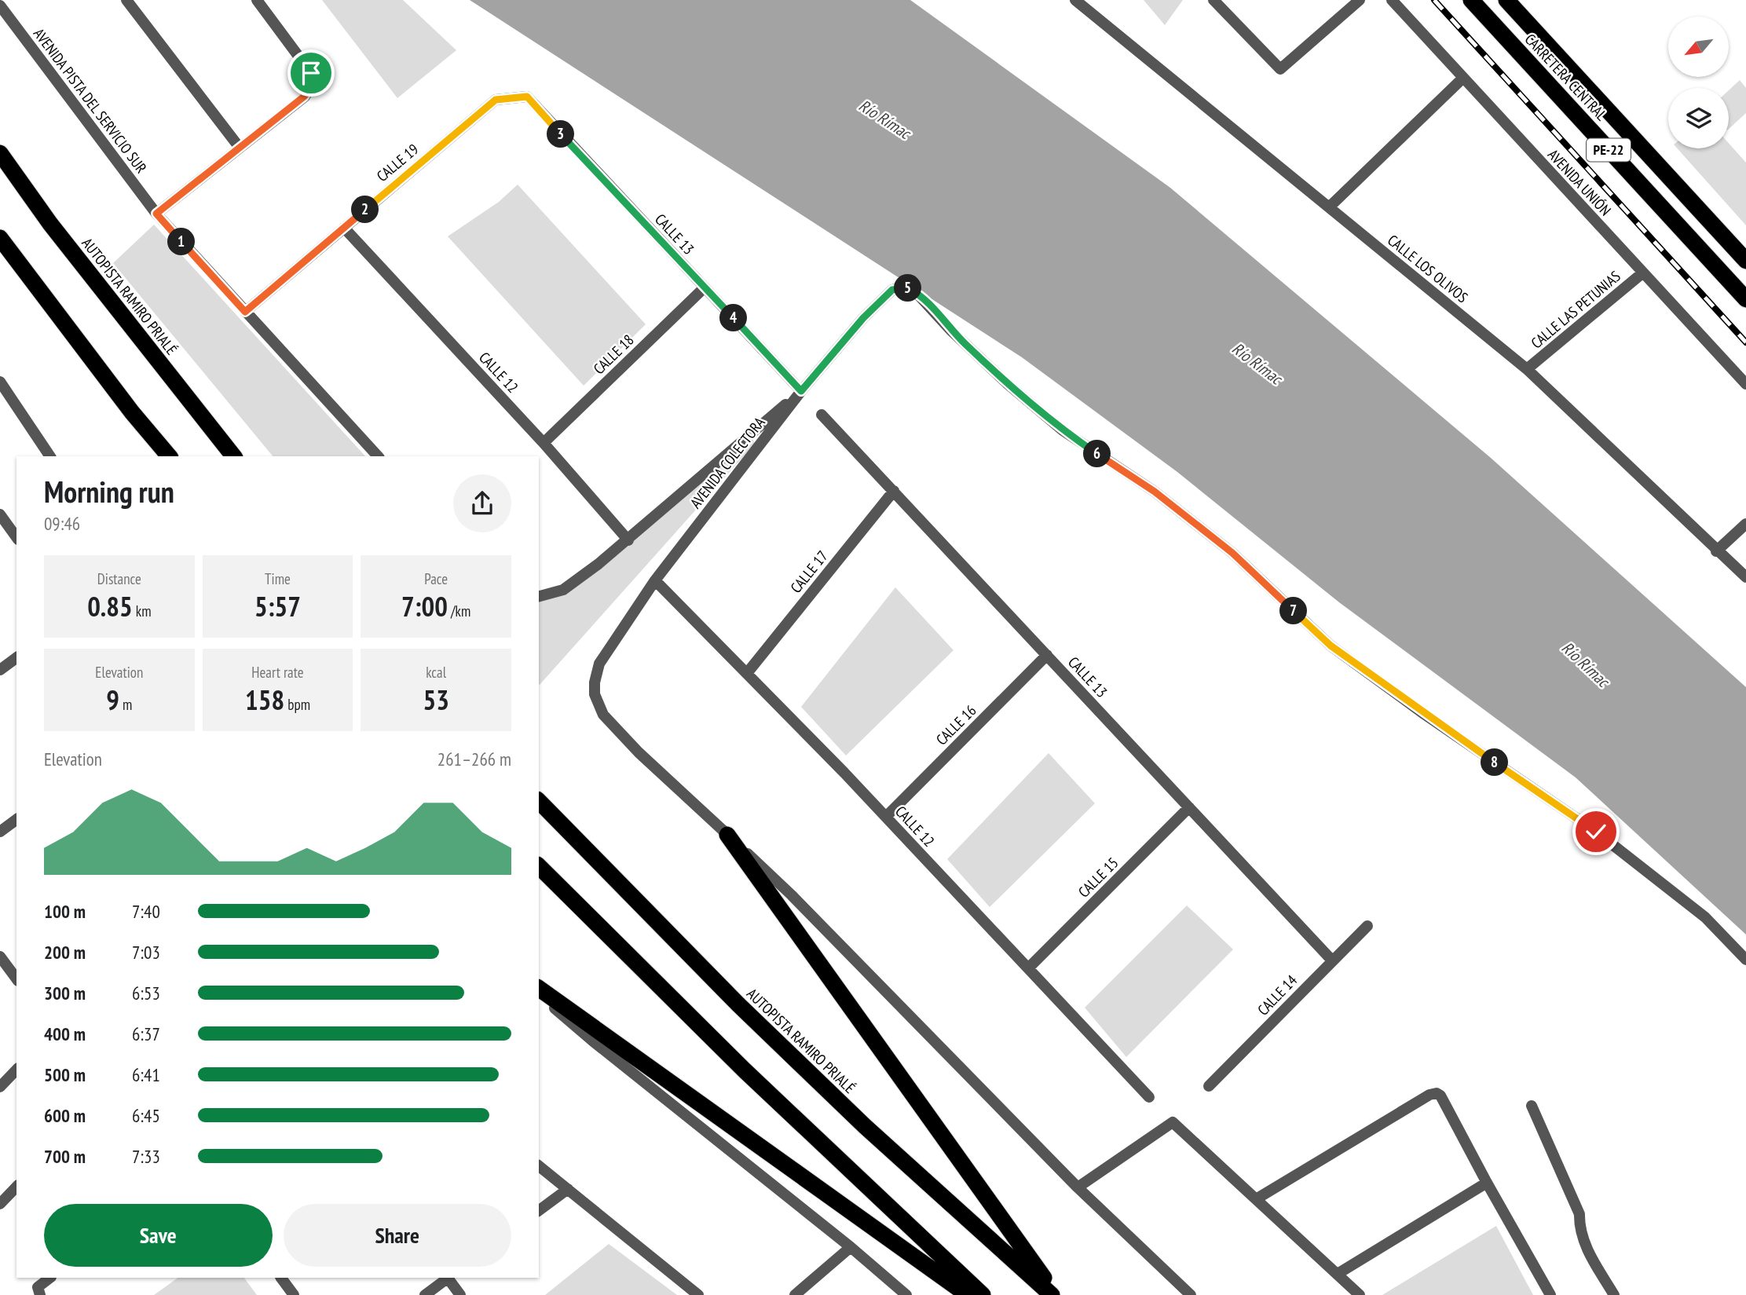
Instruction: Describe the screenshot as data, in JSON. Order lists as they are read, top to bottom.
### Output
{
  "streets": {
    "highway": ["CARRETERA CENTRAL", "PE-22", "AUTOPISTA RAMIRO PRIALÉ"],
    "street": [
      "AVENIDA PISTA DEL SERVICIO SUR",
      "CALLE 19",
      "AVENIDA UNIÓN",
      "CALLE 13",
      "CALLE LOS OLIVOS",
      "CALLE LAS PETUNIAS",
      "CALLE 18",
      "CALLE 12",
      "AVENIDA COLECTORA",
      "CALLE 17",
      "CALLE 16",
      "CALLE 15",
      "CALLE 14"
    ]
  },
  "crossings": [
    ["AVENIDA PISTA DEL SERVICIO SUR", "CALLE 19"],
    ["CALLE 19", "CALLE 13"],
    ["CALLE 19", "CALLE 12"],
    ["AVENIDA UNIÓN", "CALLE LAS PETUNIAS"],
    ["CALLE 13", "CALLE 18"],
    ["CALLE 13", "AVENIDA COLECTORA"],
    ["CALLE 13", "CALLE 17"],
    ["CALLE 13", "CALLE 16"],
    ["CALLE 13", "CALLE 15"],
    ["CALLE 13", "CALLE 14"],
    ["CALLE LOS OLIVOS", "CALLE LAS PETUNIAS"],
    ["CALLE 18", "CALLE 12"],
    ["CALLE 12", "AVENIDA COLECTORA"],
    ["CALLE 12", "CALLE 17"],
    ["CALLE 12", "CALLE 16"],
    ["CALLE 12", "CALLE 15"]
  ],
  "water": ["Río Rímac"],
  "north": "bottom left",
  "page": {
    "pins": [
      "3",
      "2",
      "1",
      "5",
      "4",
      "6",
      "7",
      "8"
    ],
    "heading": ["Morning run", "09:46"],
    "stats": [
      ["Distance", "0.85 km"],
      ["Time", "5:57"],
      ["Pace", "7:00 /km"],
      ["Elevation", "9 m"],
      ["Heart rate", "158 bpm"],
      ["kcal", "53"]
    ],
    "chart": ["Elevation", "261–266 m"],
    "list": [
      {
        "name": "100 m",
        "note": "7:40"
      },
      {
        "name": "200 m",
        "note": "7:03"
      },
      {
        "name": "300 m",
        "note": "6:53"
      },
      {
        "name": "400 m",
        "note": "6:37"
      },
      {
        "name": "500 m",
        "note": "6:41"
      },
      {
        "name": "600 m",
        "note": "6:45"
      },
      {
        "name": "700 m",
        "note": "7:33"
      }
    ],
    "buttons": ["Save", "Share"]
  }
}
